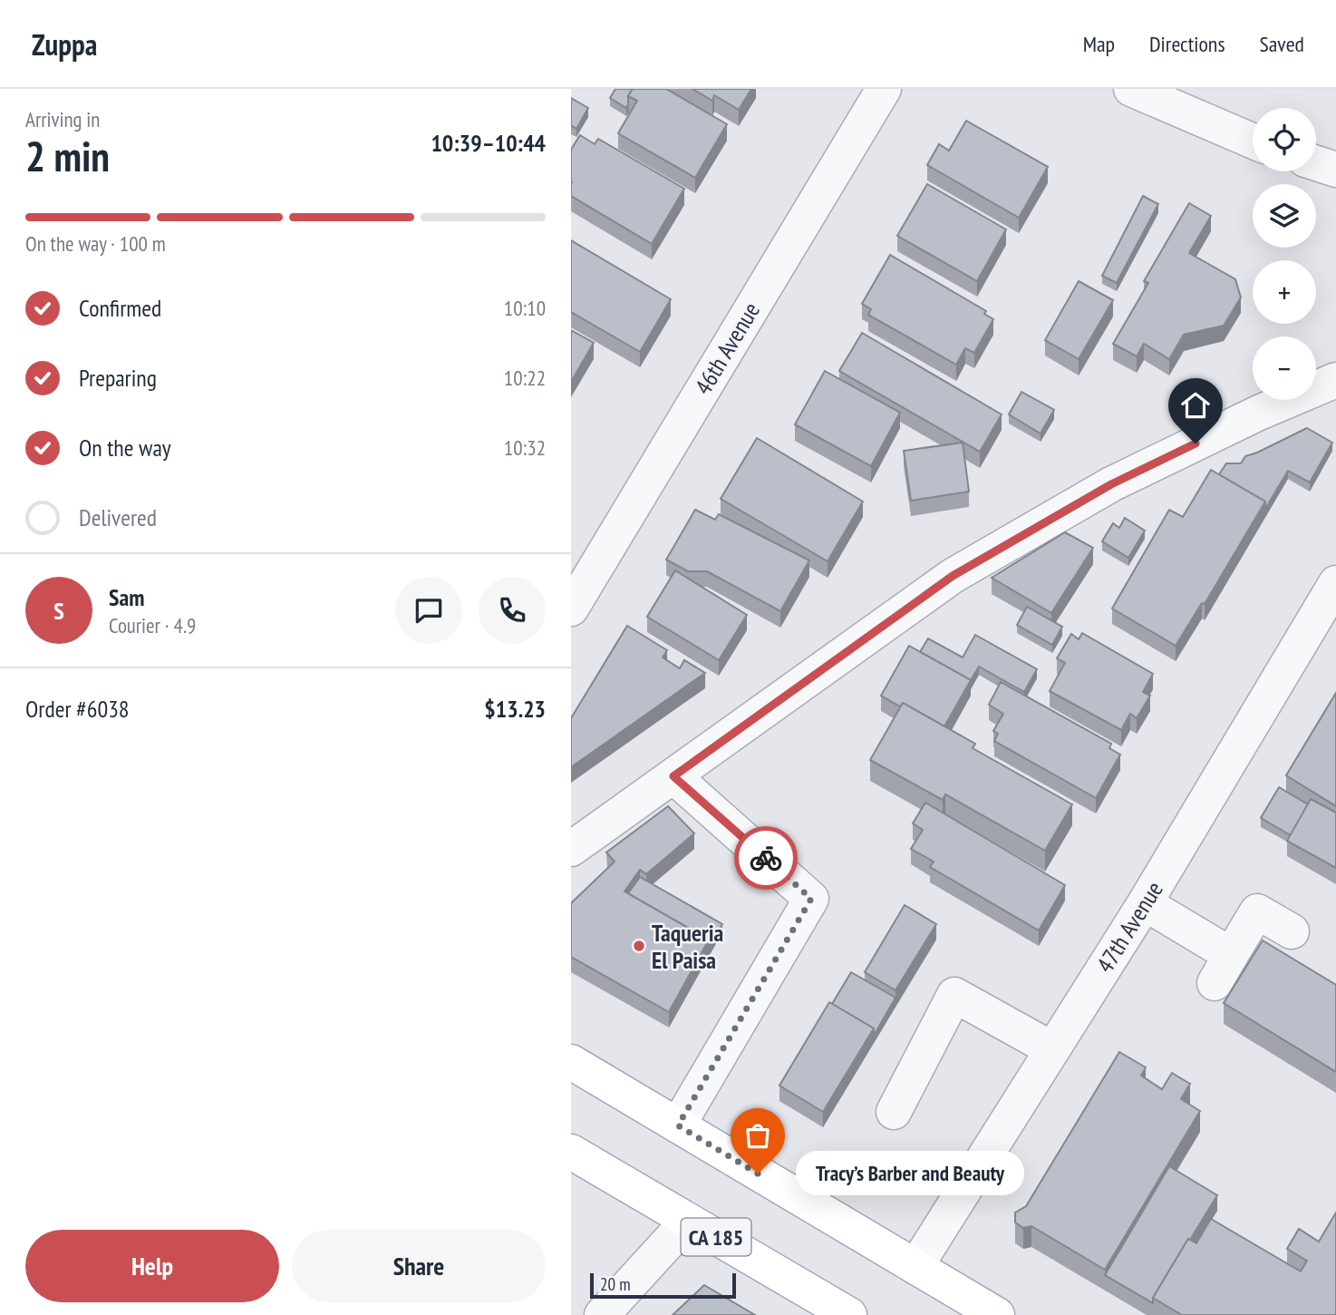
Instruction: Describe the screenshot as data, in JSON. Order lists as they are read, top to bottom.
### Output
{
  "streets": {
    "main road": ["CA 185"],
    "street": ["46th Avenue", "47th Avenue"]
  },
  "places": ["Taqueria El Paisa", "Tracy’s Barber and Beauty"],
  "scale_bar": "20 m",
  "page": {
    "header": "Zuppa",
    "nav": ["Map", "Directions", "Saved"],
    "heading": ["2 min", "Arriving in", "10:39–10:44"],
    "panel": [
      "Sam",
      "Courier · 4.9",
      "Order #6038",
      "$13.23"
    ],
    "map_buttons": ["+", "−"],
    "bar": "On the way · 100 m",
    "list": [
      ["Confirmed", "10:10"],
      ["Preparing", "10:22"],
      ["On the way", "10:32"],
      "Delivered"
    ],
    "round": "S",
    "bubble": "Tracy’s Barber and Beauty",
    "buttons": ["Help", "Share"],
    "scale": "20 m"
  }
}
